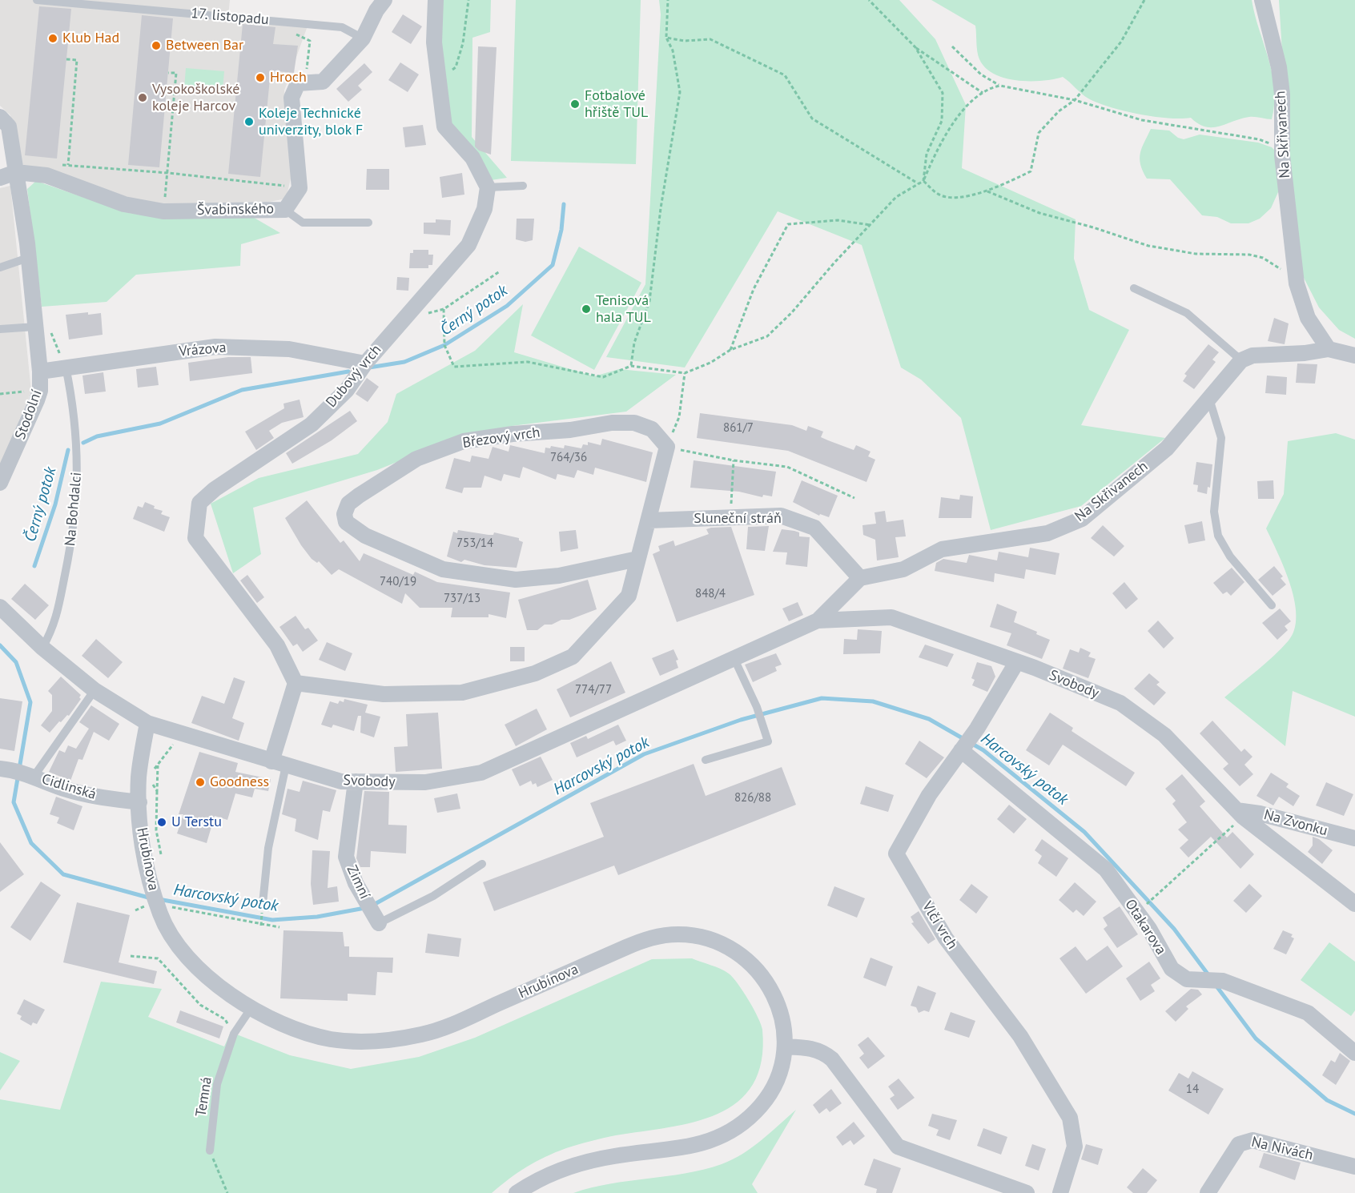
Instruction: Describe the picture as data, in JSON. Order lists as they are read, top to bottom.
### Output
{
  "streets": {
    "street": [
      "Na Skřivanech",
      "Švabinského",
      "Vrázova",
      "Dubový vrch",
      "Stodolní",
      "Březový vrch",
      "Sluneční stráň",
      "Svobody",
      "Cidlinská",
      "Na Zvonku",
      "Hrubínova",
      "Zimní",
      "Vlčí vrch",
      "Otakarova",
      "Na Nivách"
    ],
    "lane": ["17. listopadu", "Na Bohdalci", "Temná"]
  },
  "crossings": [
    ["Na Skřivanech", "Sluneční stráň"],
    ["Vrázova", "Dubový vrch"],
    ["Vrázova", "Stodolní"],
    ["Vrázova", "Na Bohdalci"],
    ["Na Bohdalci", "Svobody"],
    ["Svobody", "Na Zvonku"],
    ["Svobody", "Hrubínova"],
    ["Svobody", "Zimní"],
    ["Svobody", "Vlčí vrch"],
    ["Cidlinská", "Hrubínova"],
    ["Hrubínova", "Temná"],
    ["Vlčí vrch", "Otakarova"]
  ],
  "water": ["Černý potok", "Harcovský potok"],
  "places": [
    "Klub Had",
    "Between Bar",
    "Hroch",
    "Vysokoškolské koleje Harcov",
    "Fotbalové hřiště TUL",
    "Koleje Technické univerzity, blok F",
    "Tenisová hala TUL",
    "Goodness",
    "U Terstu"
  ],
  "house_numbers": [
    "861/7",
    "764/36",
    "753/14",
    "740/19",
    "848/4",
    "737/13",
    "774/77",
    "826/88",
    "14"
  ]
}
